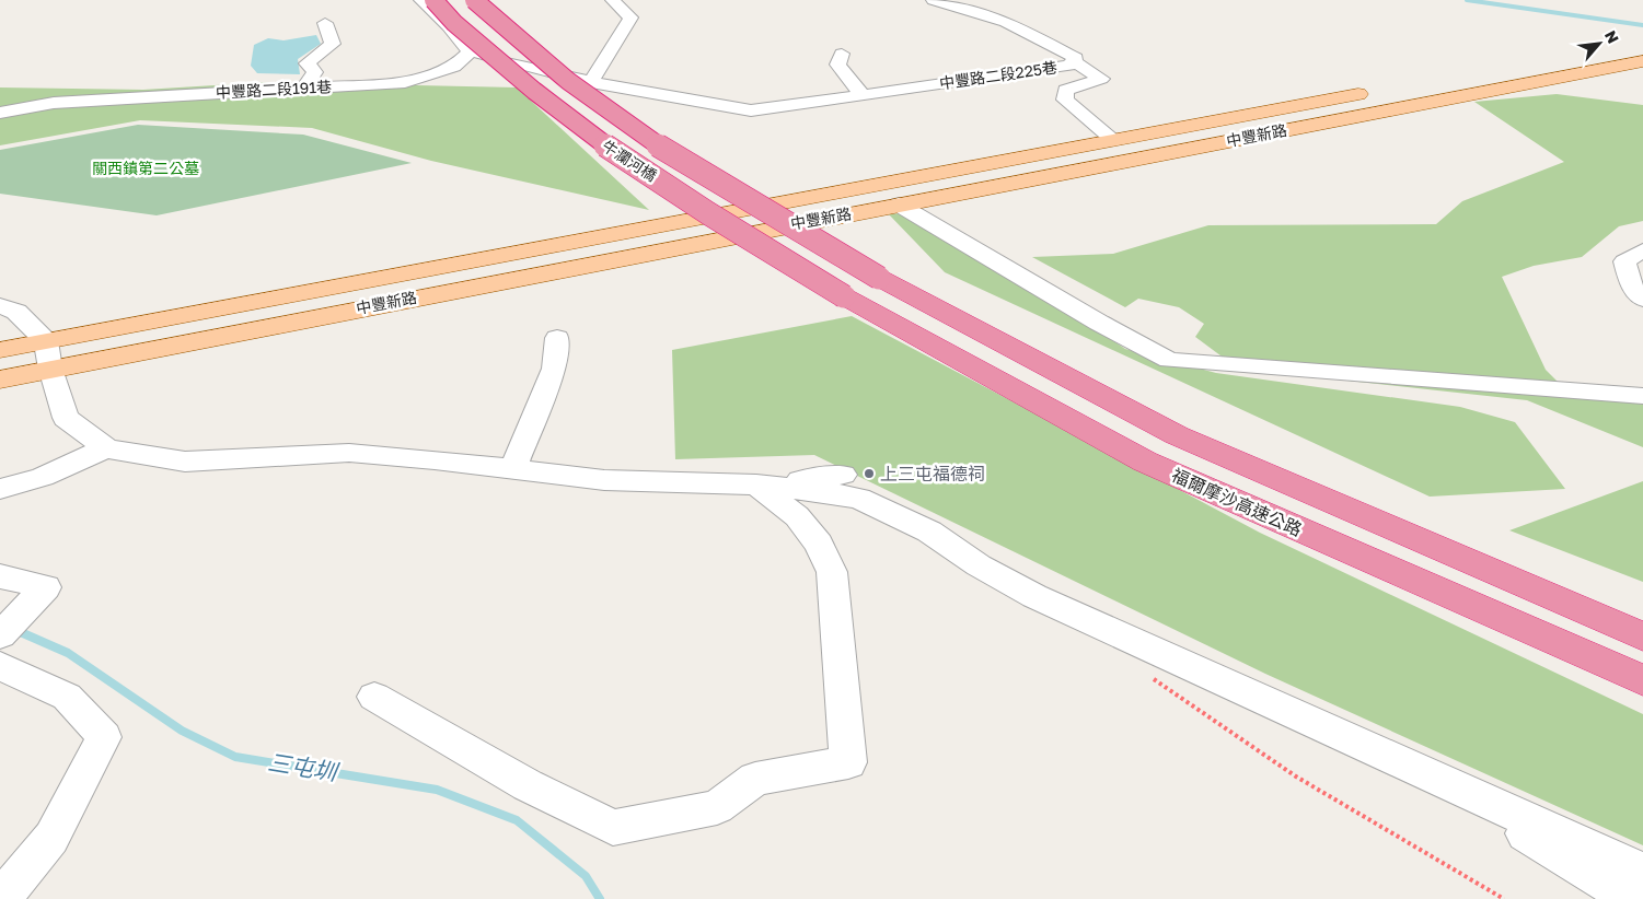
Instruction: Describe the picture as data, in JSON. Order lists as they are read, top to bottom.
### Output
{
  "streets": {
    "highway": ["牛瀾河橋", "福爾摩沙高速公路"],
    "main road": ["中豐新路"],
    "street": ["中豐路二段225巷", "中豐路二段191巷"]
  },
  "crossings": [
    ["中豐路二段225巷", "中豐路二段191巷"],
    ["牛瀾河橋", "福爾摩沙高速公路"]
  ],
  "water": ["三屯圳"],
  "parks": ["關西鎮第二公墓"],
  "places": ["上三屯福德祠"],
  "north": "top right"
}
